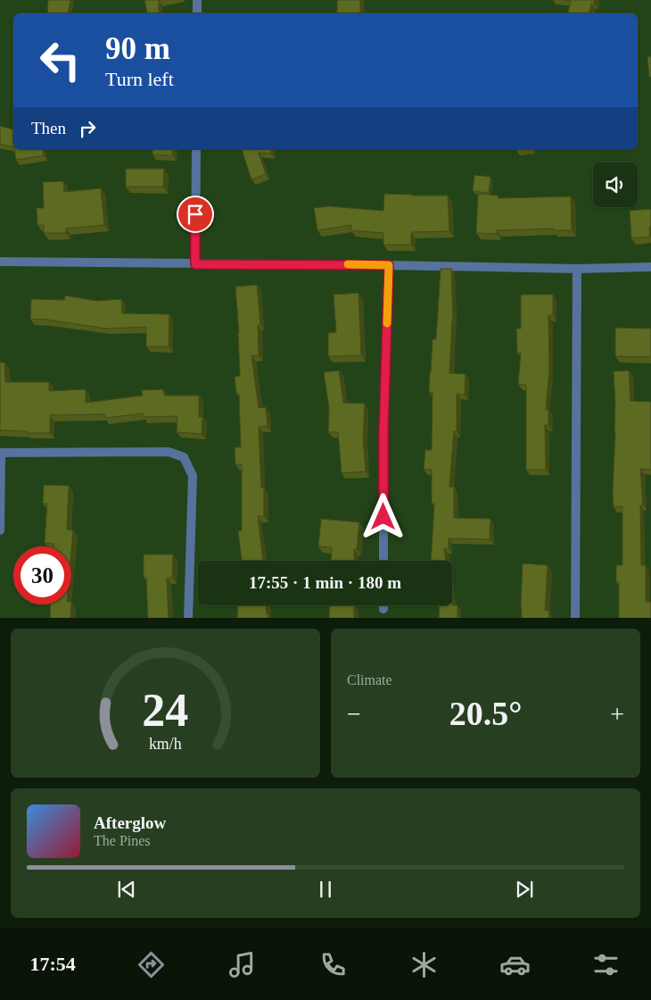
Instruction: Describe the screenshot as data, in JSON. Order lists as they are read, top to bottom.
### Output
{
  "page": {
    "turn": ["90 m", "Turn left"],
    "then": "Then",
    "limit": "30",
    "trip": "17:55 · 1 min · 180 m",
    "tile": "Climate",
    "heat": ["−", "20.5°", "+"],
    "song": ["Afterglow", "The Pines"],
    "tabs": "17:54",
    "gauge": ["24", "km/h"]
  }
}
